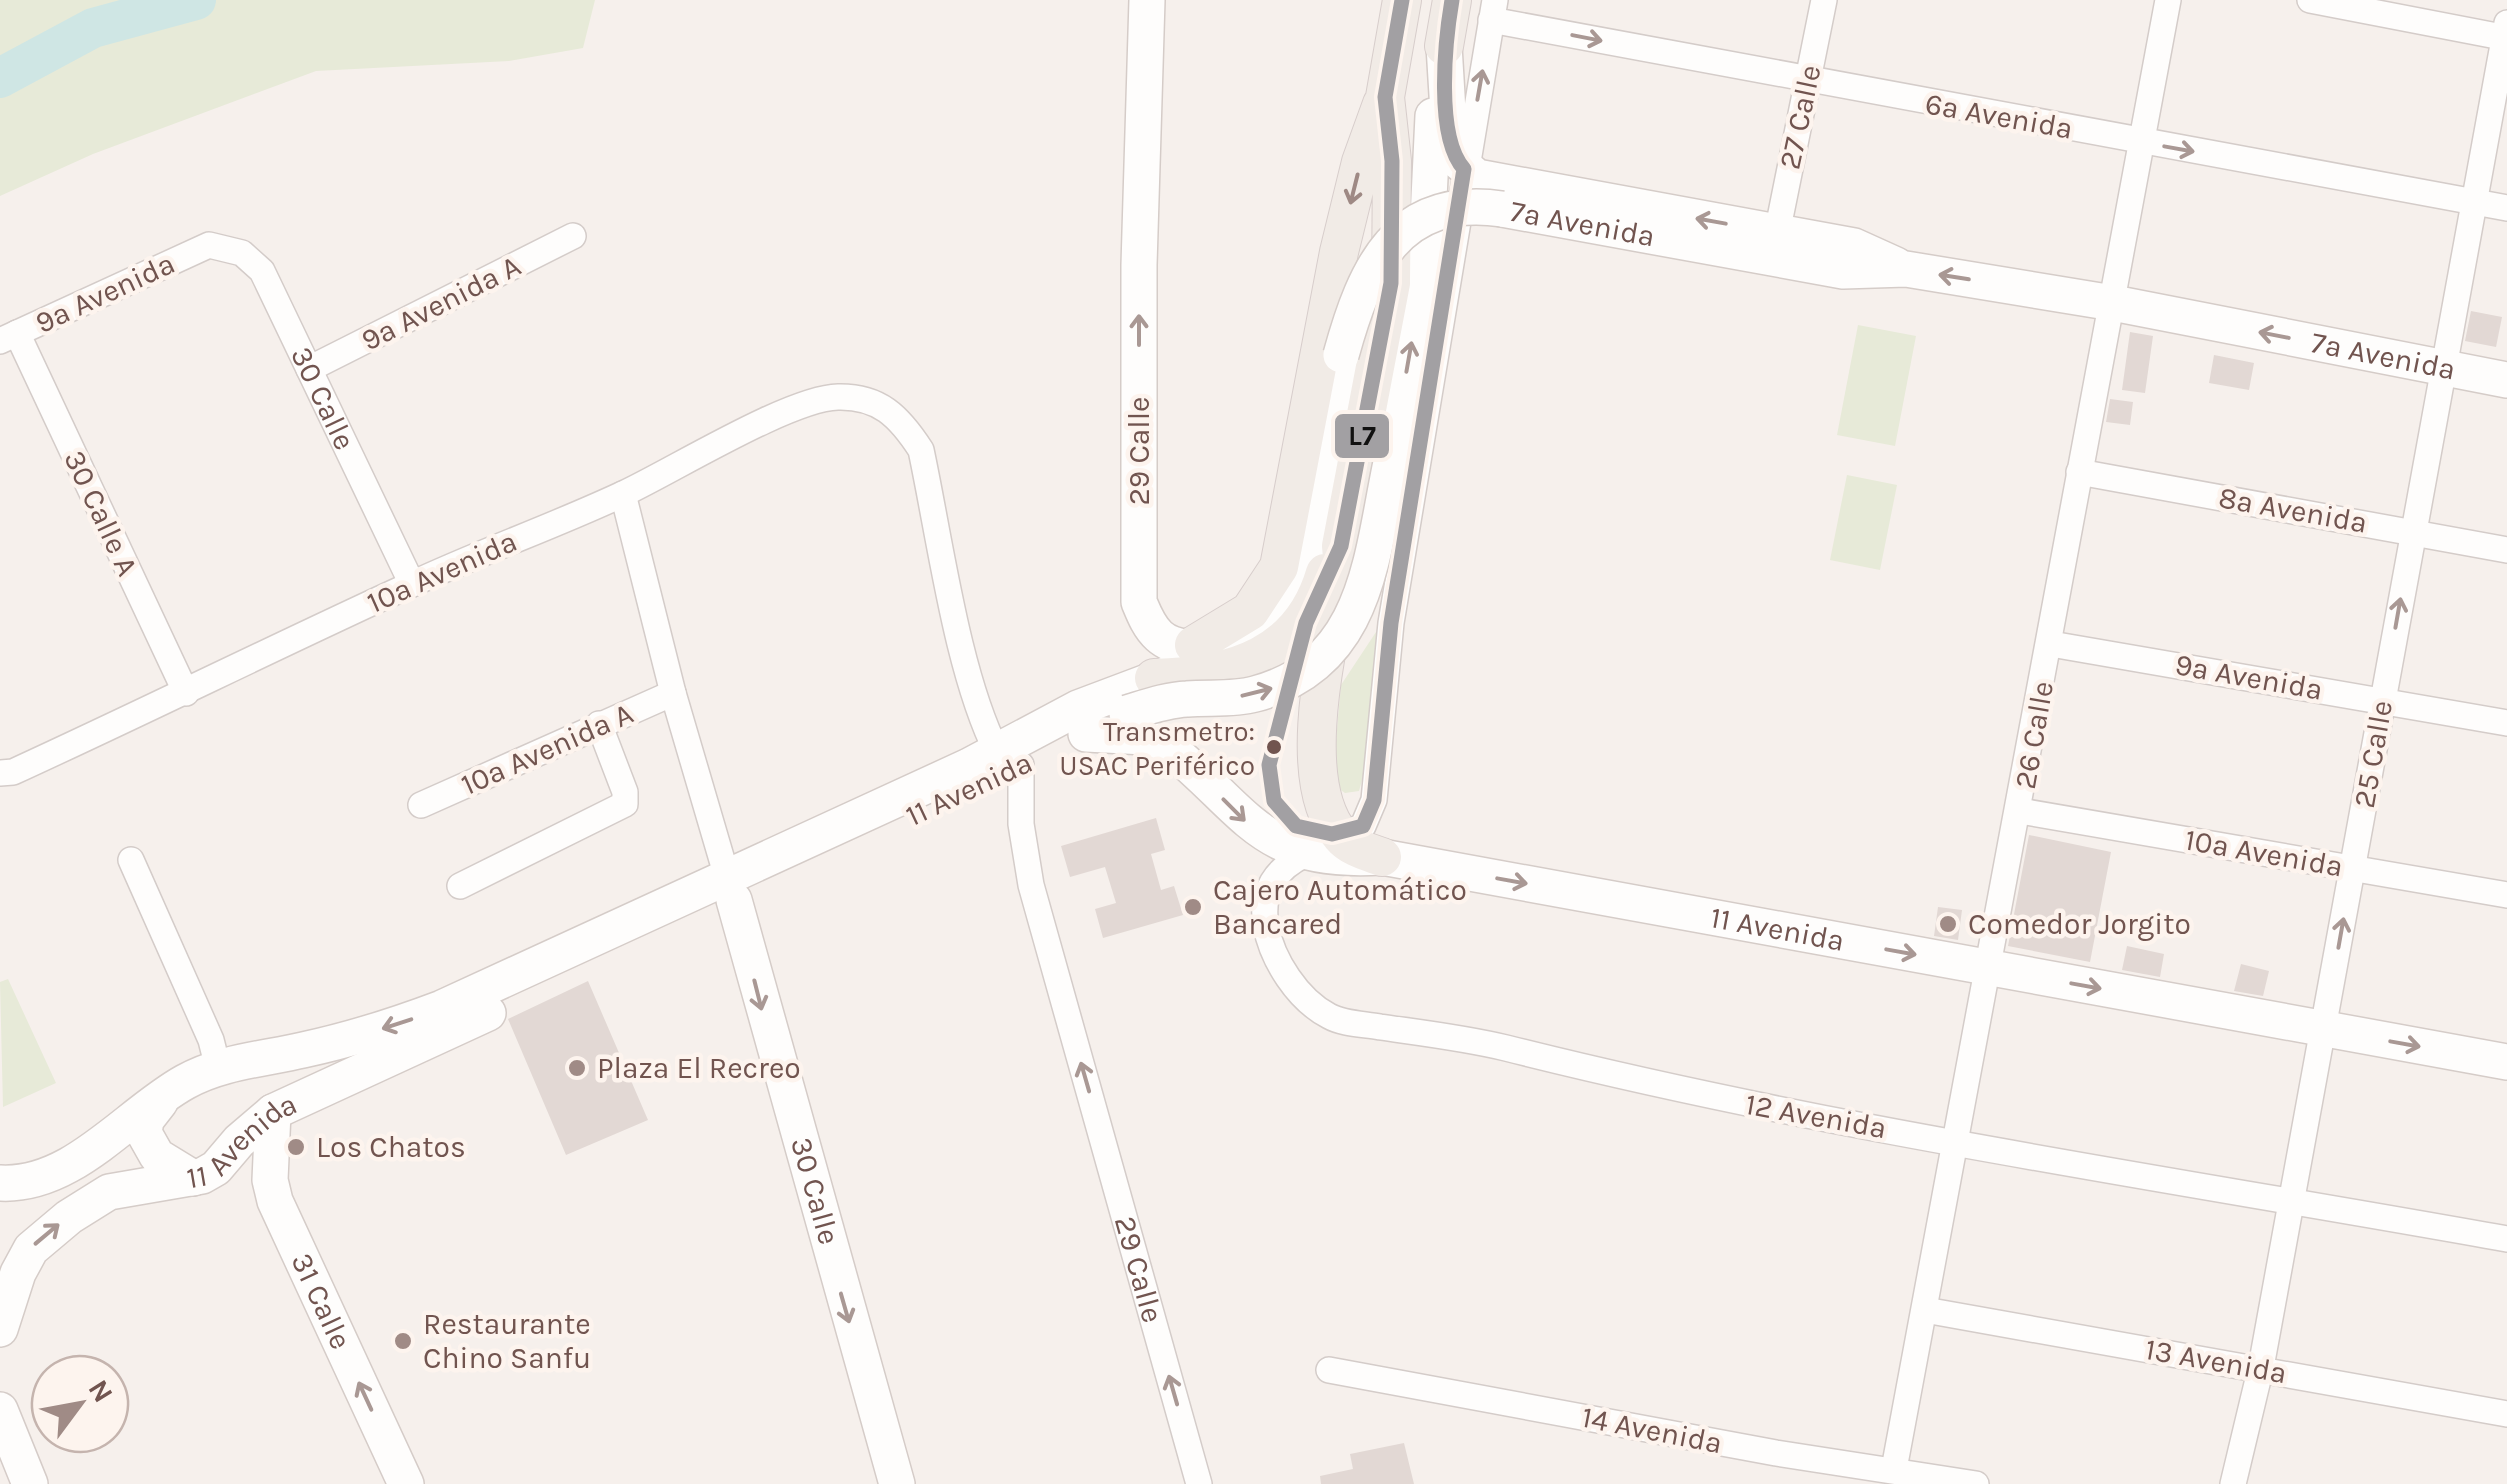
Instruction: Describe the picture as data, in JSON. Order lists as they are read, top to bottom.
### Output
{
  "streets": {
    "street": [
      "6a Avenida",
      "27 Calle",
      "7a Avenida",
      "9a Avenida",
      "9a Avenida A",
      "30 Calle",
      "29 Calle",
      "8a Avenida",
      "30 Calle A",
      "10a Avenida",
      "26 Calle",
      "10a Avenida A",
      "25 Calle",
      "11 Avenida",
      "12 Avenida",
      "31 Calle",
      "13 Avenida",
      "14 Avenida"
    ]
  },
  "crossings": [
    ["6a Avenida", "27 Calle"],
    ["6a Avenida", "26 Calle"],
    ["6a Avenida", "25 Calle"],
    ["27 Calle", "7a Avenida"],
    ["7a Avenida", "26 Calle"],
    ["7a Avenida", "25 Calle"],
    ["7a Avenida", "11 Avenida"],
    ["9a Avenida", "30 Calle"],
    ["9a Avenida", "30 Calle A"],
    ["9a Avenida", "26 Calle"],
    ["9a Avenida", "25 Calle"],
    ["9a Avenida A", "30 Calle"],
    ["30 Calle", "10a Avenida"],
    ["30 Calle", "10a Avenida A"],
    ["30 Calle", "11 Avenida"],
    ["29 Calle", "10a Avenida"],
    ["29 Calle", "11 Avenida"],
    ["8a Avenida", "26 Calle"],
    ["8a Avenida", "25 Calle"],
    ["30 Calle A", "10a Avenida"],
    ["10a Avenida", "26 Calle"],
    ["10a Avenida", "25 Calle"],
    ["26 Calle", "11 Avenida"],
    ["26 Calle", "12 Avenida"],
    ["26 Calle", "13 Avenida"],
    ["26 Calle", "14 Avenida"],
    ["25 Calle", "11 Avenida"],
    ["25 Calle", "12 Avenida"],
    ["25 Calle", "13 Avenida"],
    ["11 Avenida", "12 Avenida"],
    ["11 Avenida", "31 Calle"]
  ],
  "one_way": [
    "6a Avenida",
    "7a Avenida",
    "30 Calle",
    "31 Calle"
  ],
  "places": [
    "Transmetro: USAC Periférico",
    "Cajero Automático Bancared",
    "Comedor Jorgito",
    "Plaza El Recreo",
    "Los Chatos",
    "Restaurante Chino Sanfu"
  ],
  "lines": ["transit line L7"],
  "north": "top right"
}
